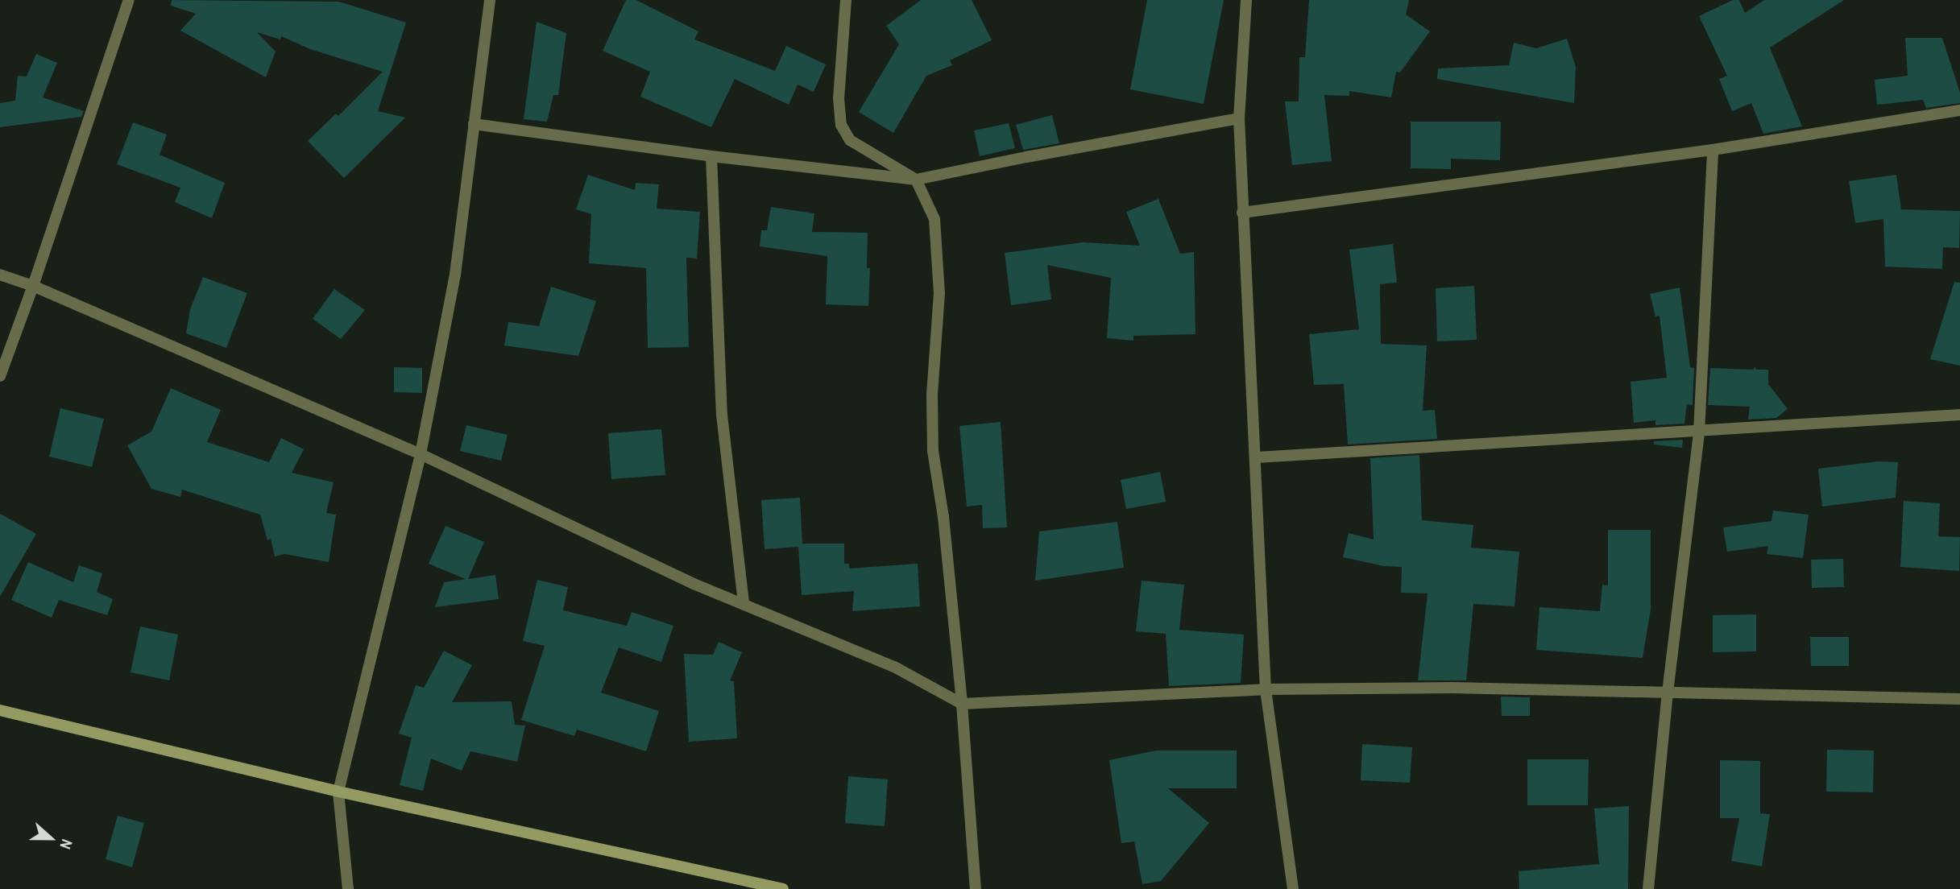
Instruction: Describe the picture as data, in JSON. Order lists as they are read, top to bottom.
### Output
{
  "north": "right"
}
